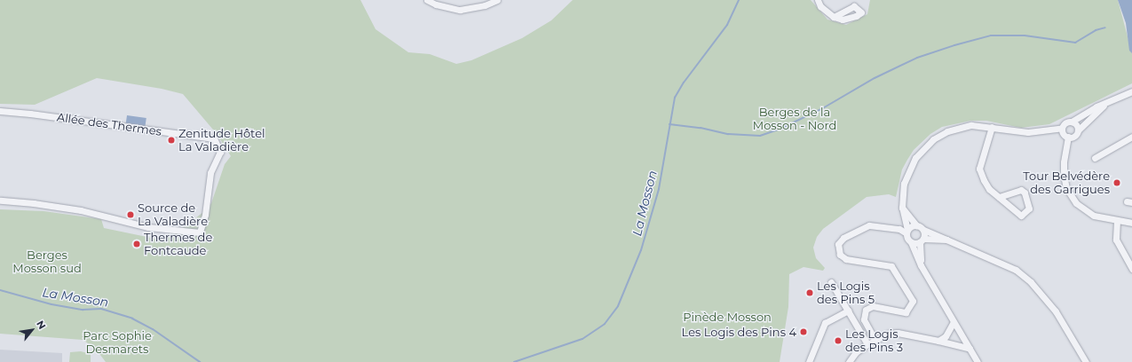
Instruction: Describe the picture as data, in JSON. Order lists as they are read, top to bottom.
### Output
{
  "streets": {
    "street": ["Allée des Thermes"]
  },
  "water": ["La Mosson"],
  "parks": [
    "Berges de la Mosson - Nord",
    "Berges Mosson sud",
    "Pinède Mosson",
    "Parc Sophie Desmarets"
  ],
  "places": [
    "Zenitude Hôtel La Valadière",
    "Tour Belvédère des Garrigues",
    "Source de La Valadière",
    "Thermes de Fontcaude",
    "Les Logis des Pins 5",
    "Les Logis des Pins 4",
    "Les Logis des Pins 3"
  ],
  "north": "top right"
}
